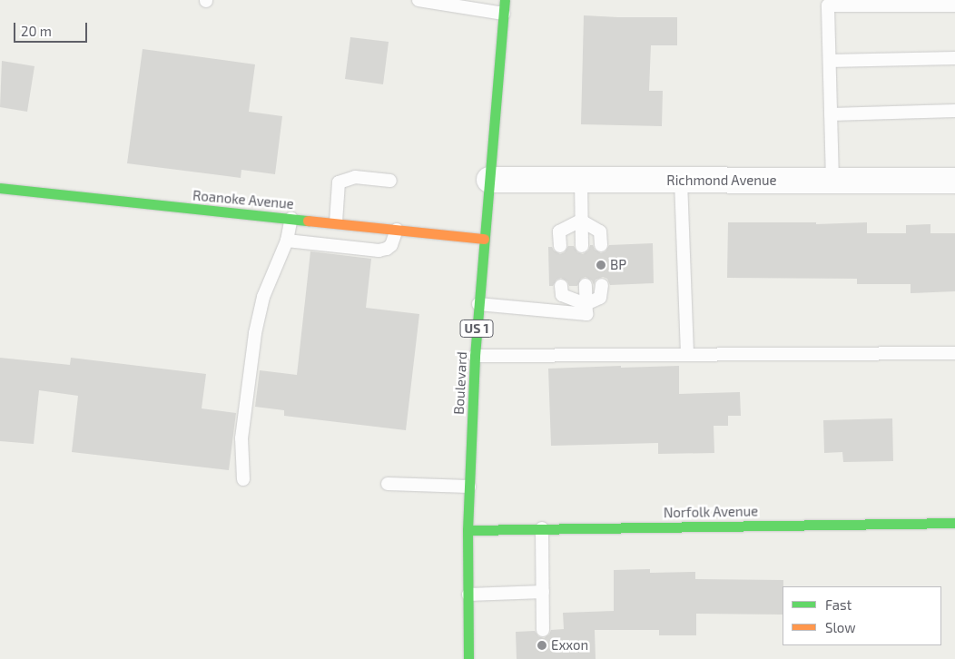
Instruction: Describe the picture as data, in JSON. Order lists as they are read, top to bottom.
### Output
{
  "streets": {
    "street": [
      "Richmond Avenue",
      "Roanoke Avenue",
      "US 1",
      "Boulevard",
      "Norfolk Avenue"
    ]
  },
  "crossings": [
    ["Richmond Avenue", "Boulevard"],
    ["Roanoke Avenue", "Boulevard"],
    ["Boulevard", "Norfolk Avenue"]
  ],
  "places": ["BP", "Exxon"],
  "legend": ["Fast", "Slow"],
  "scale_bar": "20 m"
}
